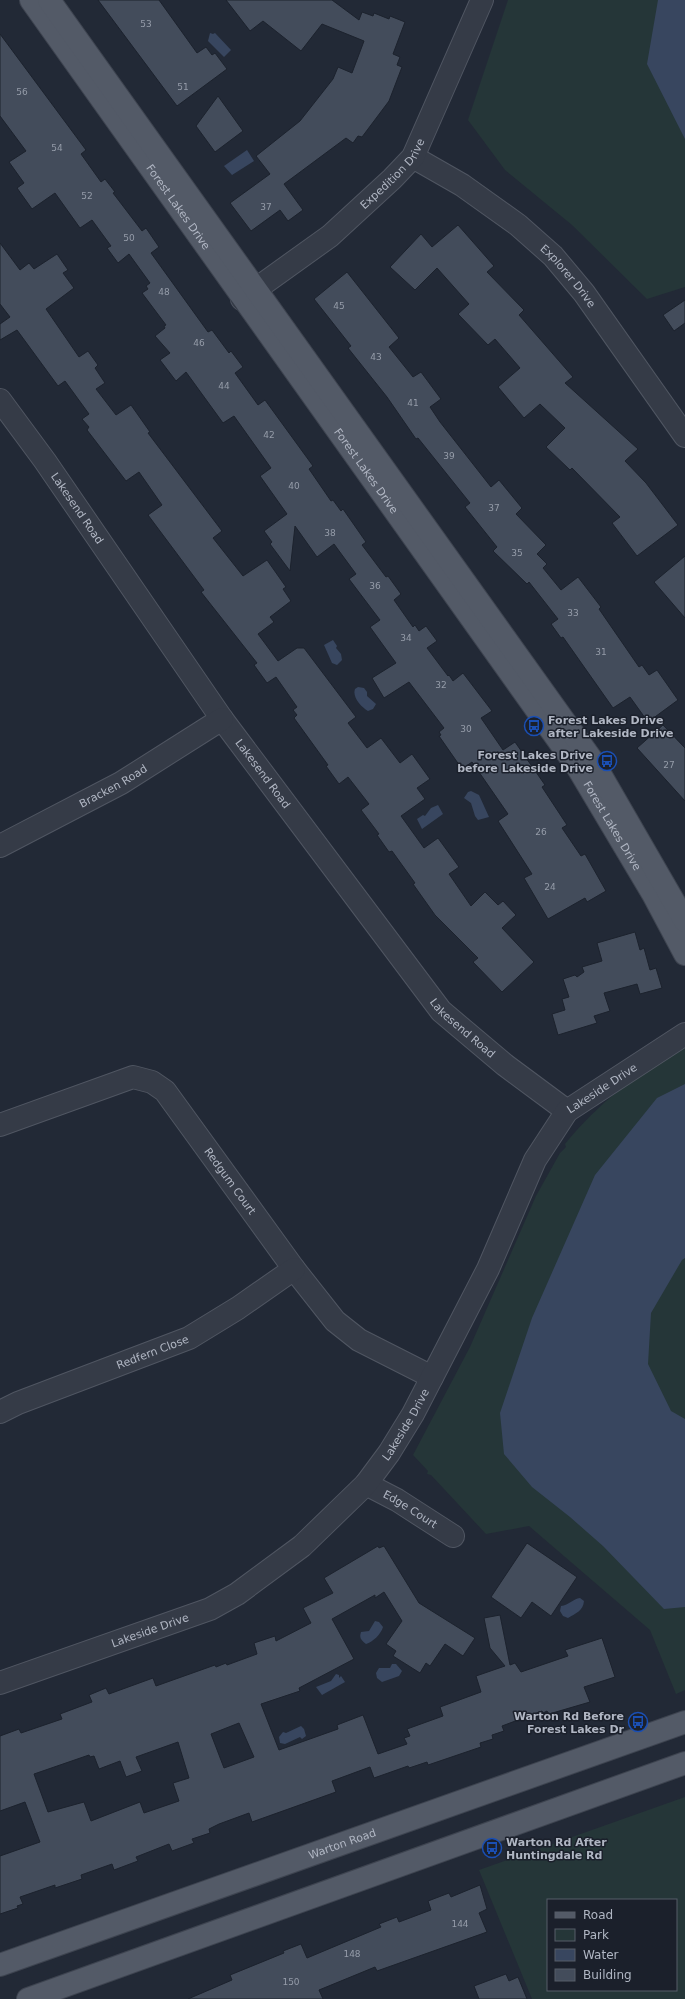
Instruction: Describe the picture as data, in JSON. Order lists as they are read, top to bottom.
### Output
{
  "streets": {
    "main road": ["Forest Lakes Drive", "Warton Road"],
    "street": [
      "Expedition Drive",
      "Explorer Drive",
      "Lakesend Road",
      "Bracken Road",
      "Lakeside Drive",
      "Redgum Court",
      "Redfern Close",
      "Edge Court"
    ]
  },
  "crossings": [
    ["Expedition Drive", "Forest Lakes Drive"],
    ["Expedition Drive", "Explorer Drive"],
    ["Lakesend Road", "Bracken Road"],
    ["Lakesend Road", "Lakeside Drive"],
    ["Lakeside Drive", "Redgum Court"],
    ["Lakeside Drive", "Edge Court"],
    ["Redgum Court", "Redfern Close"]
  ],
  "places": {
    "bus stop": [
      "Forest Lakes Drive after Lakeside Drive",
      "Forest Lakes Drive before Lakeside Drive",
      "Warton Rd Before Forest Lakes Dr",
      "Warton Rd After Huntingdale Rd"
    ]
  },
  "house_numbers": [
    "53",
    "51",
    "56",
    "54",
    "52",
    "37",
    "50",
    "48",
    "45",
    "46",
    "43",
    "44",
    "41",
    "42",
    "39",
    "40",
    "37",
    "38",
    "35",
    "36",
    "33",
    "34",
    "31",
    "32",
    "30",
    "27",
    "26",
    "24",
    "144",
    "148",
    "150"
  ],
  "legend": [
    "Road",
    "Park",
    "Water",
    "Building"
  ]
}
